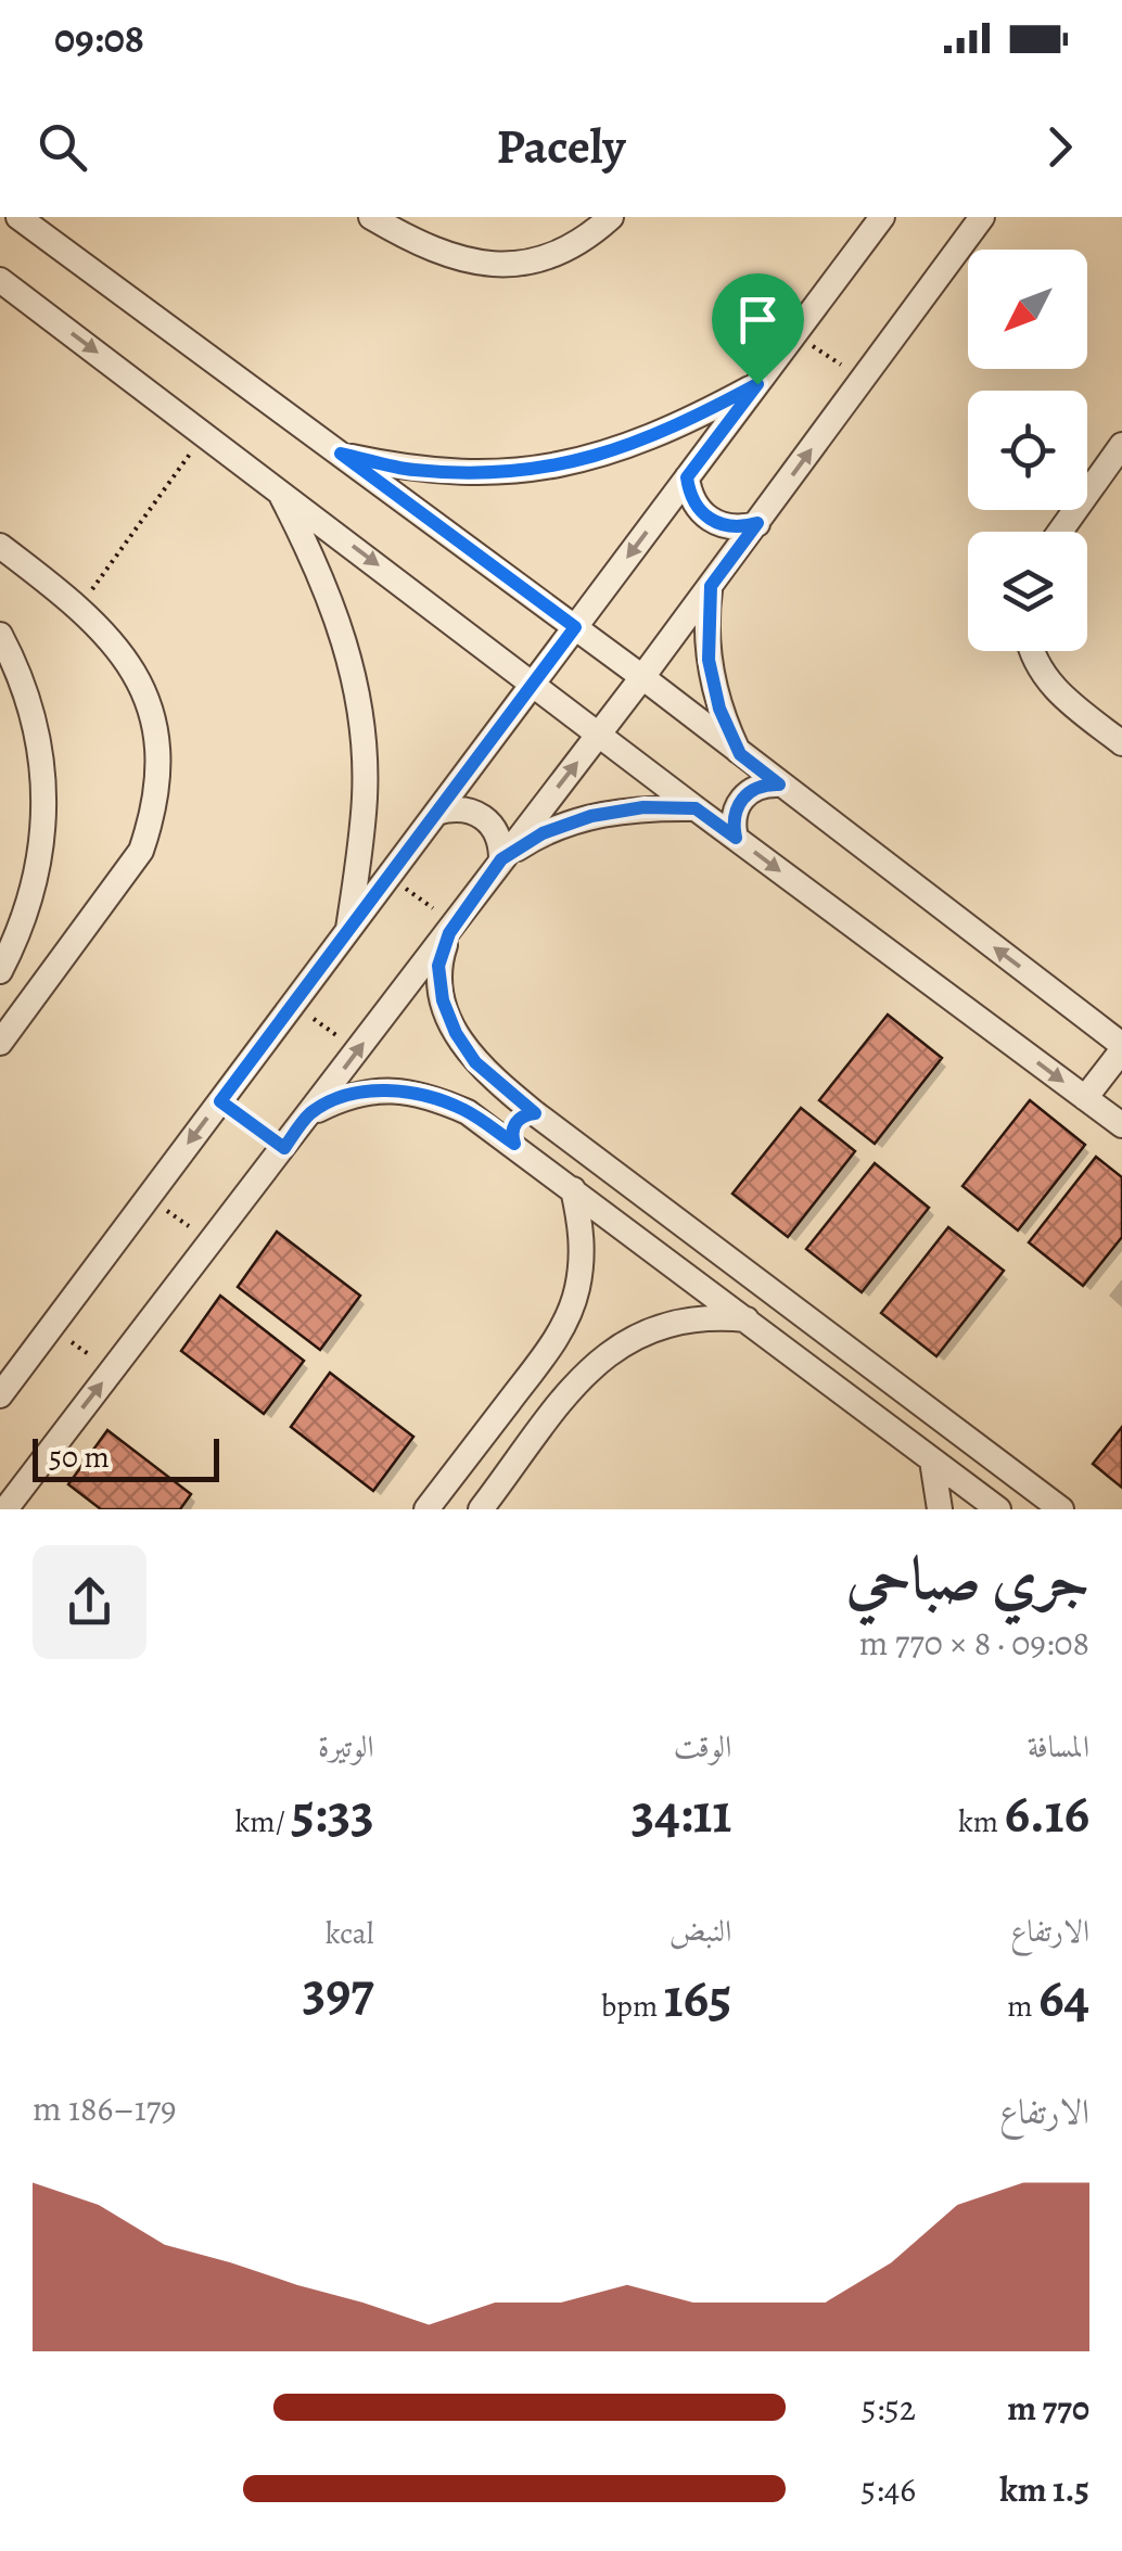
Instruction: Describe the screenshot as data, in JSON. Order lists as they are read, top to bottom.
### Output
{
  "scale_bar": "50 m",
  "north": "bottom left",
  "page": {
    "status": "09:08",
    "header": "Pacely",
    "scale": "50 m",
    "heading": ["جري صباحي", "09:08 · 8 × 770 m"],
    "stats": [
      ["المسافة", "6.16 km"],
      ["الوقت", "34:11"],
      ["الوتيرة", "5:33 /km"],
      ["الارتفاع", "64 m"],
      ["النبض", "165 bpm"],
      ["kcal", "397"]
    ],
    "chart": ["الارتفاع", "179–186 m"],
    "list": [
      {
        "name": "770 m",
        "note": "5:52"
      },
      {
        "name": "1.5 km",
        "note": "5:46"
      }
    ]
  }
}
